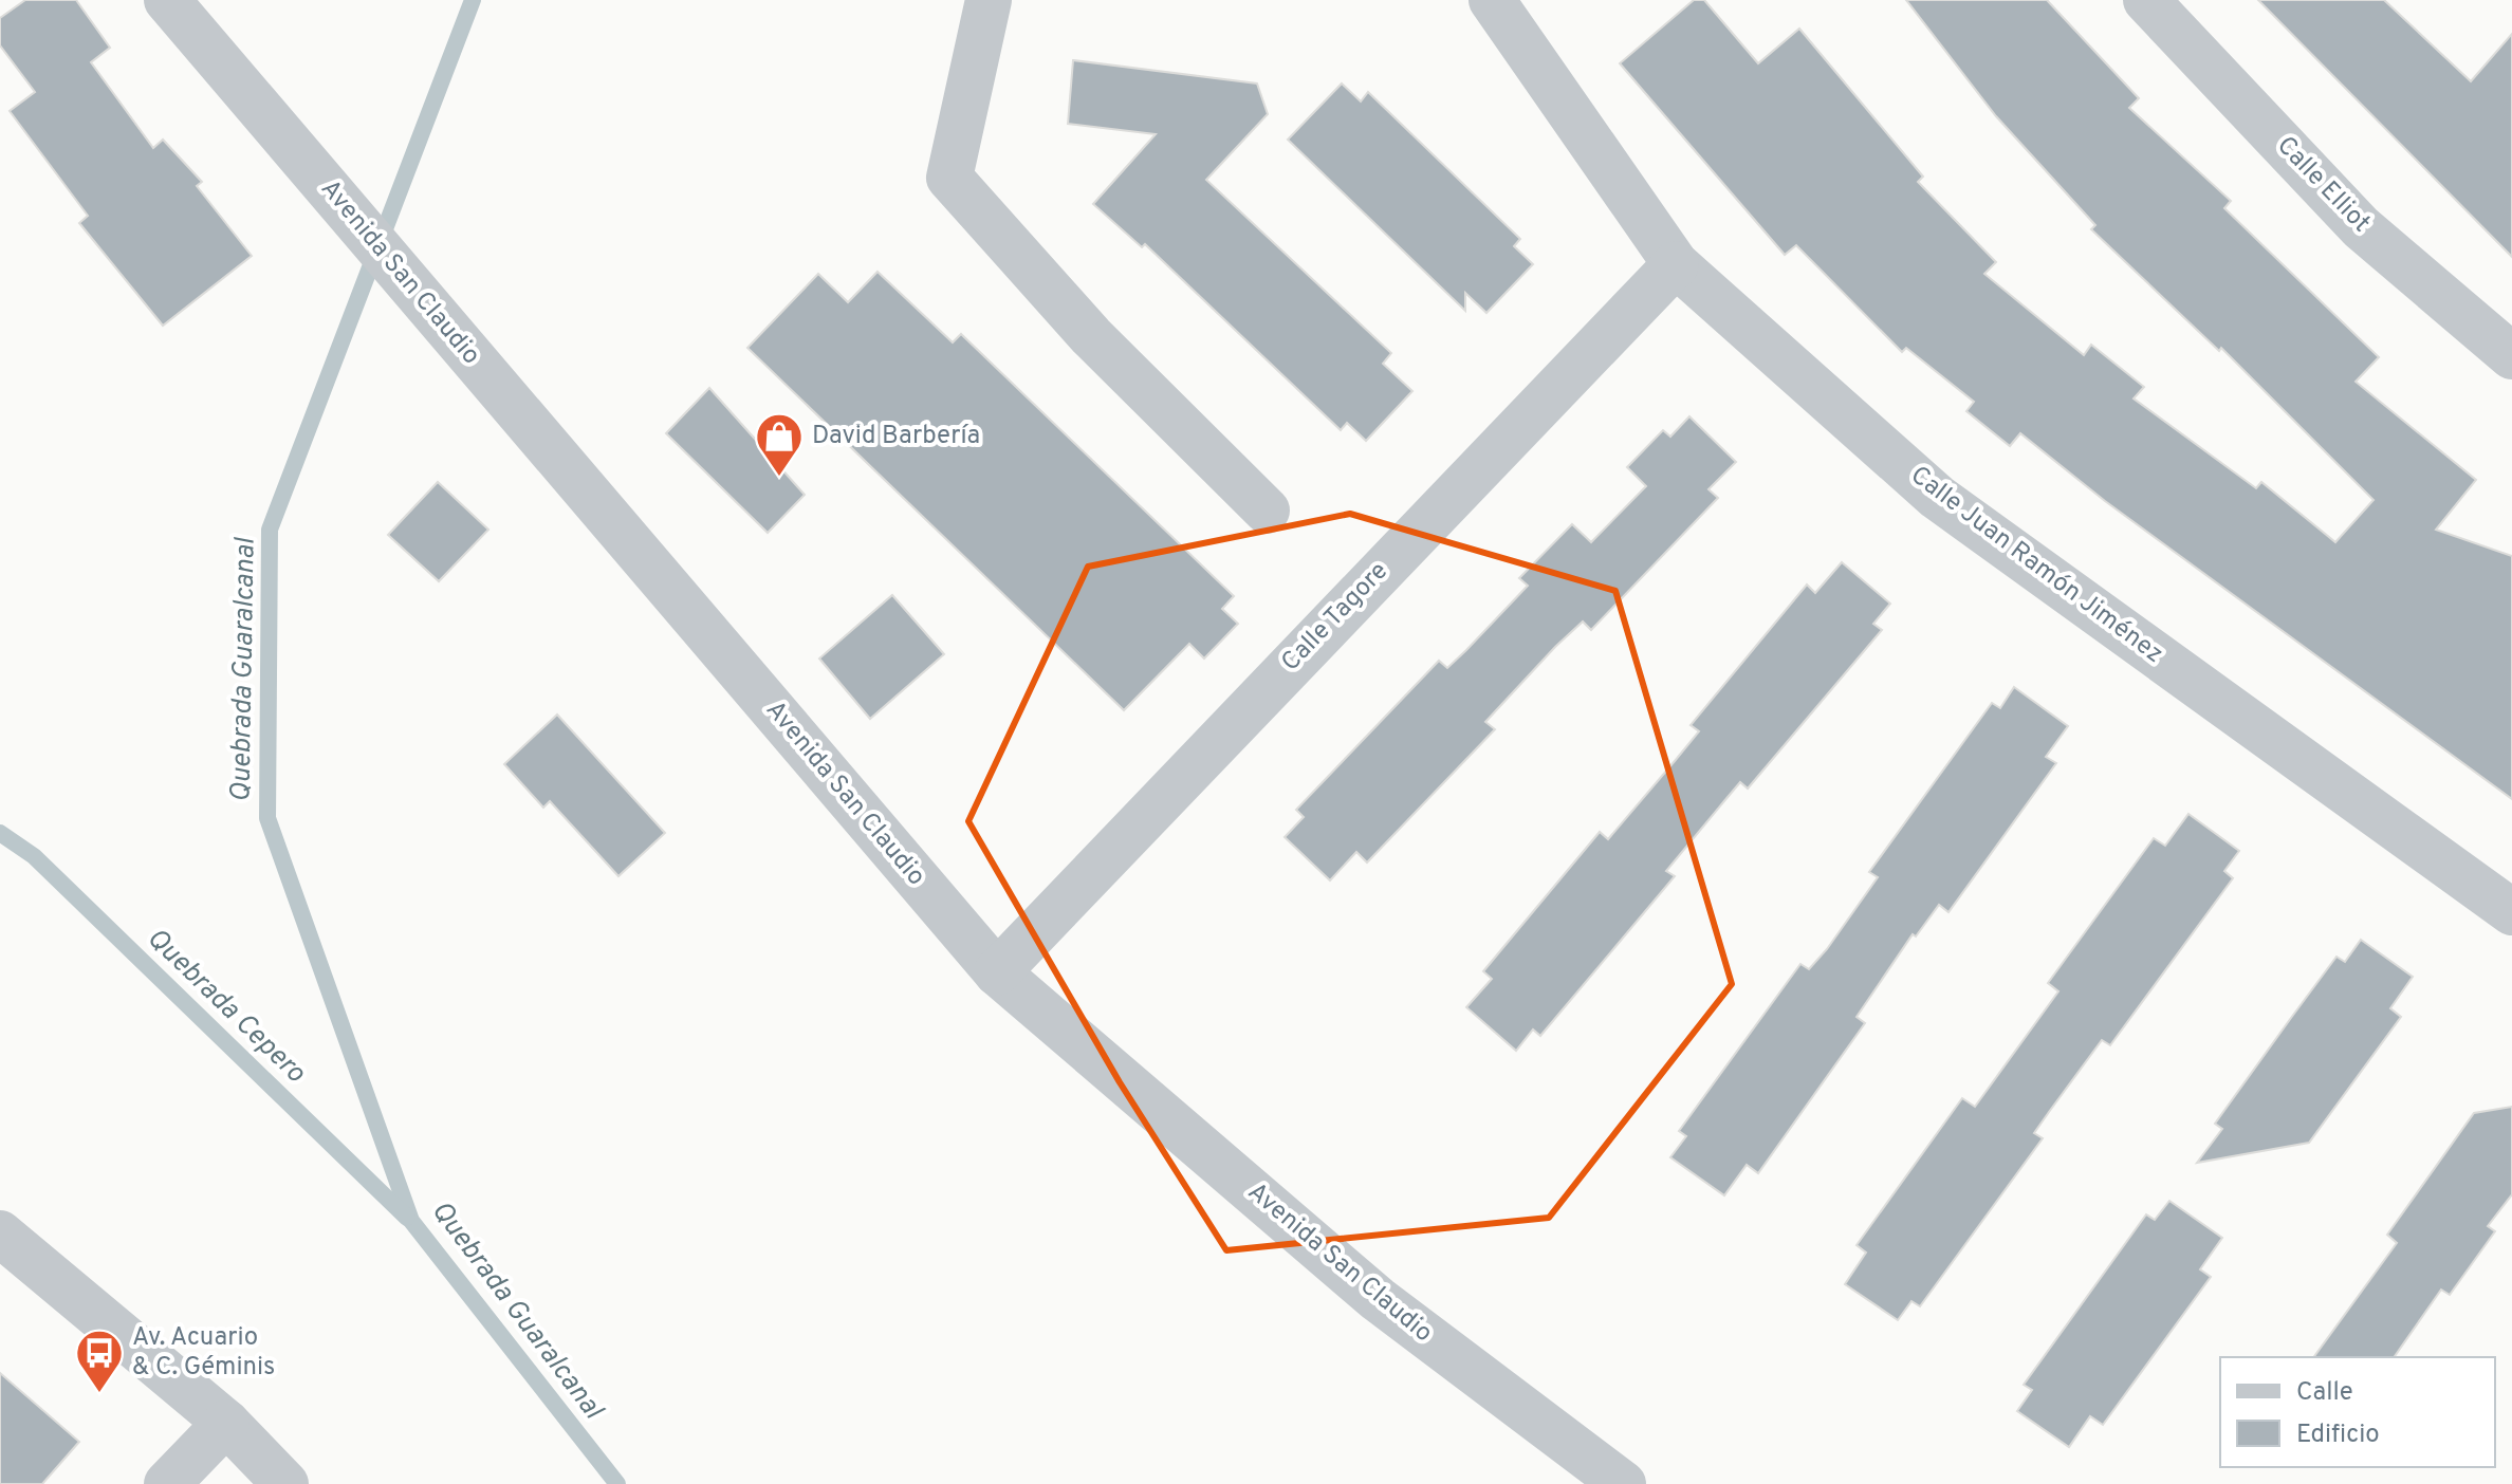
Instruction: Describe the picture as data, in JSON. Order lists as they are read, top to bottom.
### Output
{
  "streets": {
    "street": [
      "Calle Elliot",
      "Avenida San Claudio",
      "Calle Juan Ramón Jiménez",
      "Calle Tagore"
    ]
  },
  "crossings": [
    ["Avenida San Claudio", "Calle Tagore"],
    ["Calle Juan Ramón Jiménez", "Calle Tagore"]
  ],
  "water": ["Quebrada Guaralcanal", "Quebrada Cepero"],
  "places": {
    "shop": ["David Barbería"],
    "bus stop": ["Av. Acuario & C. Géminis"]
  },
  "legend": ["Calle", "Edificio"]
}
